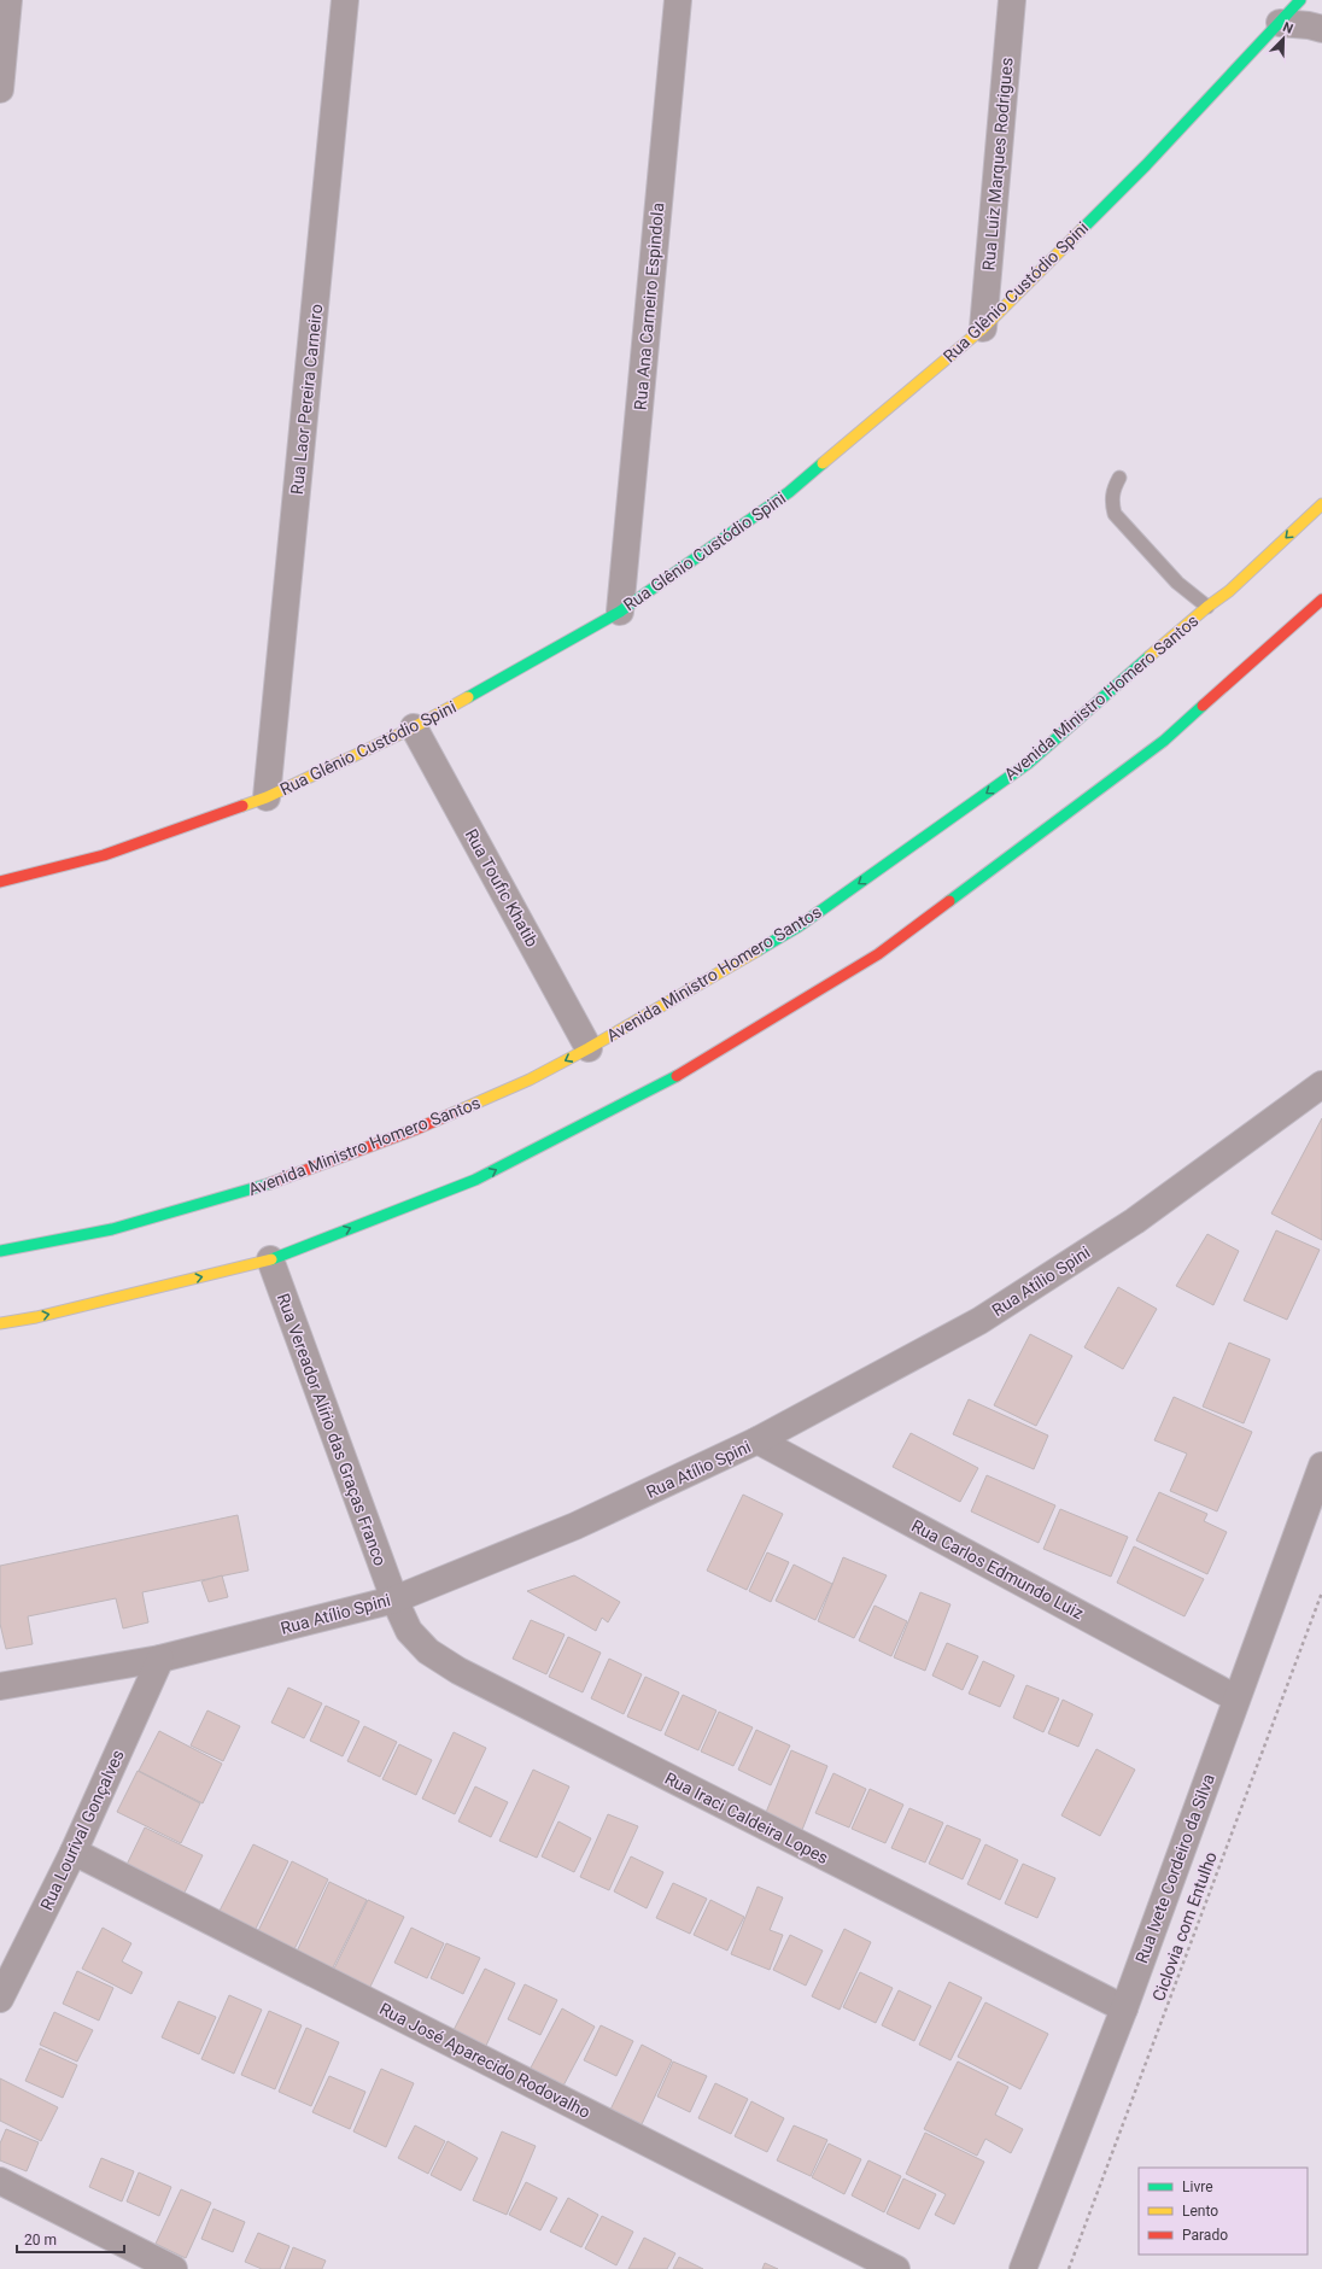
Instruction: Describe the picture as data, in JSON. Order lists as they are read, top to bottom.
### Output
{
  "streets": {
    "street": [
      "Rua Luiz Marques Rodrigues",
      "Rua Glênio Custódio Spini",
      "Rua Ana Carneiro Espindola",
      "Rua Laor Pereira Carneiro",
      "Avenida Ministro Homero Santos",
      "Rua Toufic Khatib",
      "Rua Atílio Spini",
      "Rua Vereador Alírio das Graças Franco",
      "Rua Carlos Edmundo Luiz",
      "Rua Iraci Caldeira Lopes",
      "Rua Lourival Gonçalves",
      "Rua Ivete Cordeiro da Silva",
      "Rua José Aparecido Rodovalho"
    ],
    "path": ["Ciclovia com Entulho"]
  },
  "crossings": [
    ["Rua Luiz Marques Rodrigues", "Rua Glênio Custódio Spini"],
    ["Rua Glênio Custódio Spini", "Rua Ana Carneiro Espindola"],
    ["Rua Glênio Custódio Spini", "Rua Laor Pereira Carneiro"],
    ["Rua Glênio Custódio Spini", "Rua Toufic Khatib"],
    ["Avenida Ministro Homero Santos", "Rua Toufic Khatib"],
    ["Rua Atílio Spini", "Rua Vereador Alírio das Graças Franco"],
    ["Rua Atílio Spini", "Rua Carlos Edmundo Luiz"],
    ["Rua Atílio Spini", "Rua Iraci Caldeira Lopes"],
    ["Rua Atílio Spini", "Rua Lourival Gonçalves"],
    ["Rua Vereador Alírio das Graças Franco", "Rua Iraci Caldeira Lopes"],
    ["Rua Carlos Edmundo Luiz", "Rua Ivete Cordeiro da Silva"],
    ["Rua Iraci Caldeira Lopes", "Rua Ivete Cordeiro da Silva"],
    ["Rua Lourival Gonçalves", "Rua José Aparecido Rodovalho"]
  ],
  "legend": ["Livre", "Lento", "Parado"],
  "scale_bar": "20 m",
  "north": "top right"
}
